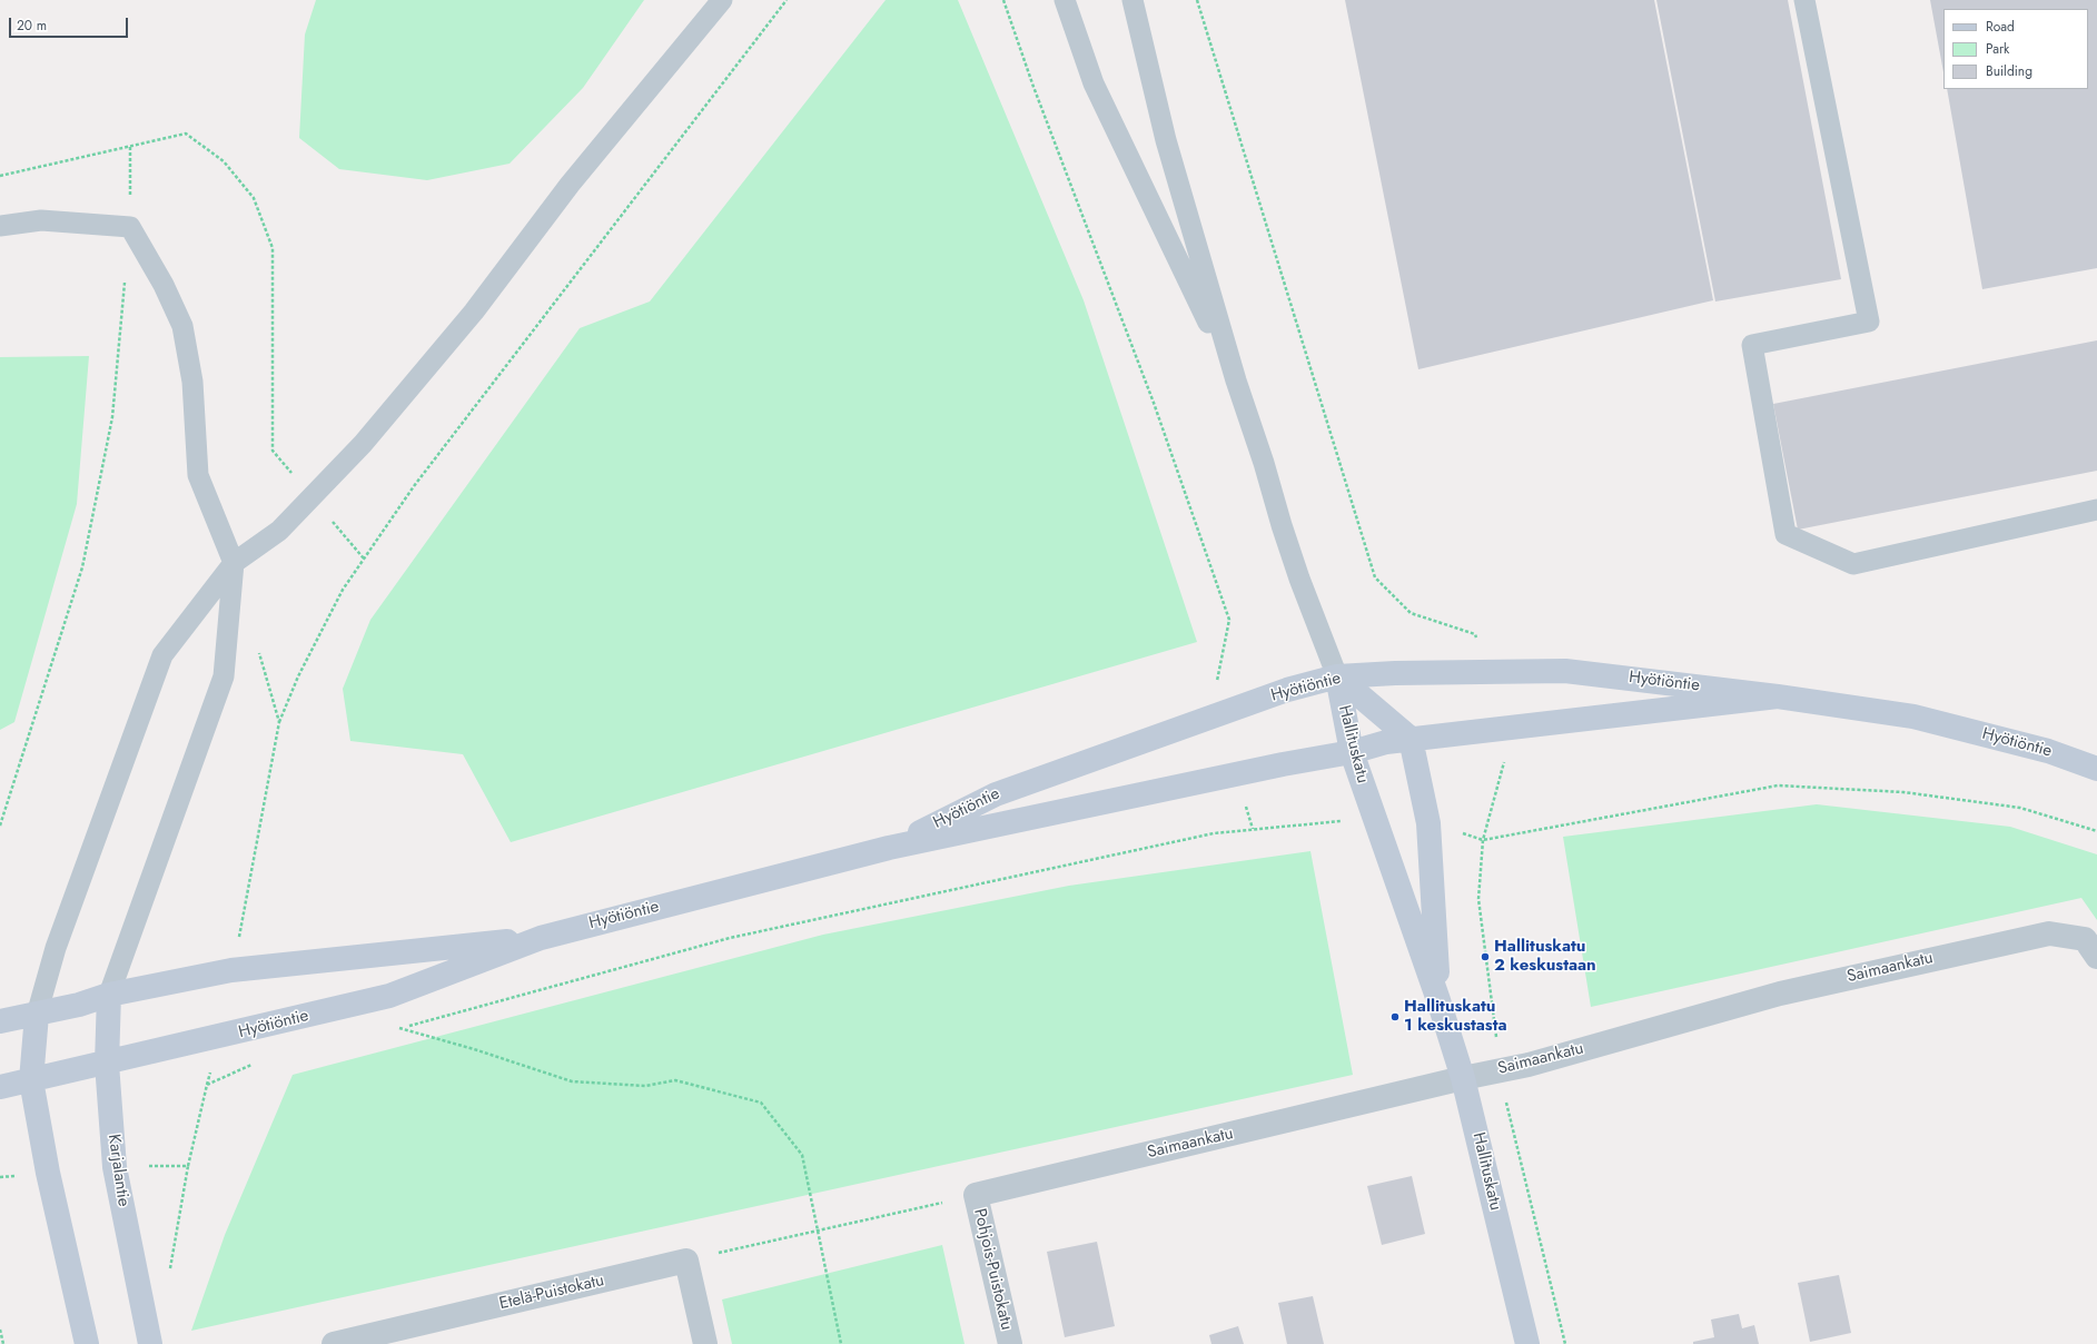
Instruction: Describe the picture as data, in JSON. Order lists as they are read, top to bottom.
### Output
{
  "streets": {
    "main road": ["Hyötiöntie", "Hallituskatu", "Karjalantie"],
    "street": ["Saimaankatu", "Pohjois-Puistokatu", "Etelä-Puistokatu"]
  },
  "crossings": [
    ["Hyötiöntie", "Hallituskatu"],
    ["Hyötiöntie", "Karjalantie"],
    ["Hallituskatu", "Saimaankatu"],
    ["Saimaankatu", "Pohjois-Puistokatu"]
  ],
  "places": ["Hallituskatu 2 keskustaan", "Hallituskatu 1 keskustasta"],
  "legend": ["Road", "Park", "Building"],
  "scale_bar": "20 m"
}
